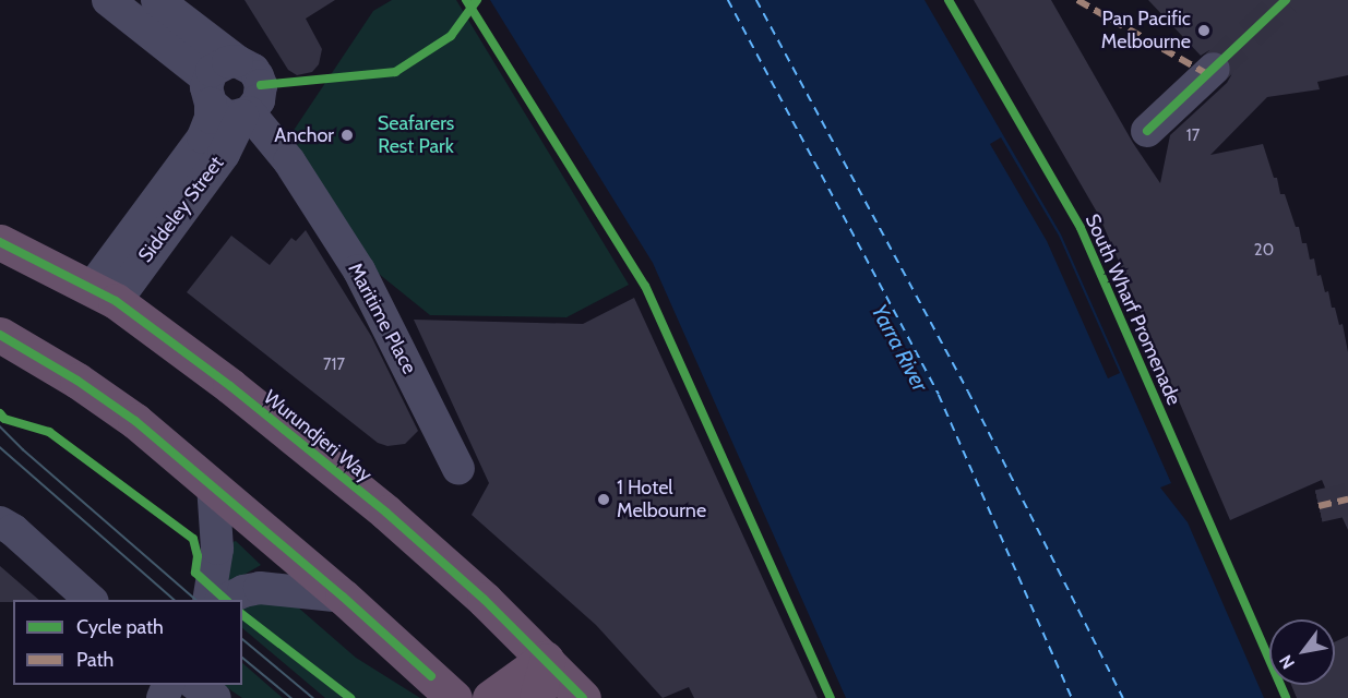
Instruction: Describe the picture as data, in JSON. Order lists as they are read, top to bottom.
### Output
{
  "streets": {
    "highway": ["Wurundjeri Way"],
    "street": ["Siddeley Street", "Maritime Place"],
    "cycle path": ["South Wharf Promenade"]
  },
  "crossings": [
    ["Siddeley Street", "Maritime Place"],
    ["Siddeley Street", "Wurundjeri Way"]
  ],
  "water": ["Yarra River"],
  "parks": ["Seafarers Rest Park"],
  "places": ["Pan Pacific Melbourne", "Anchor", "1 Hotel Melbourne"],
  "house_numbers": ["17", "20", "717"],
  "legend": ["Cycle path", "Path"],
  "north": "bottom left"
}
